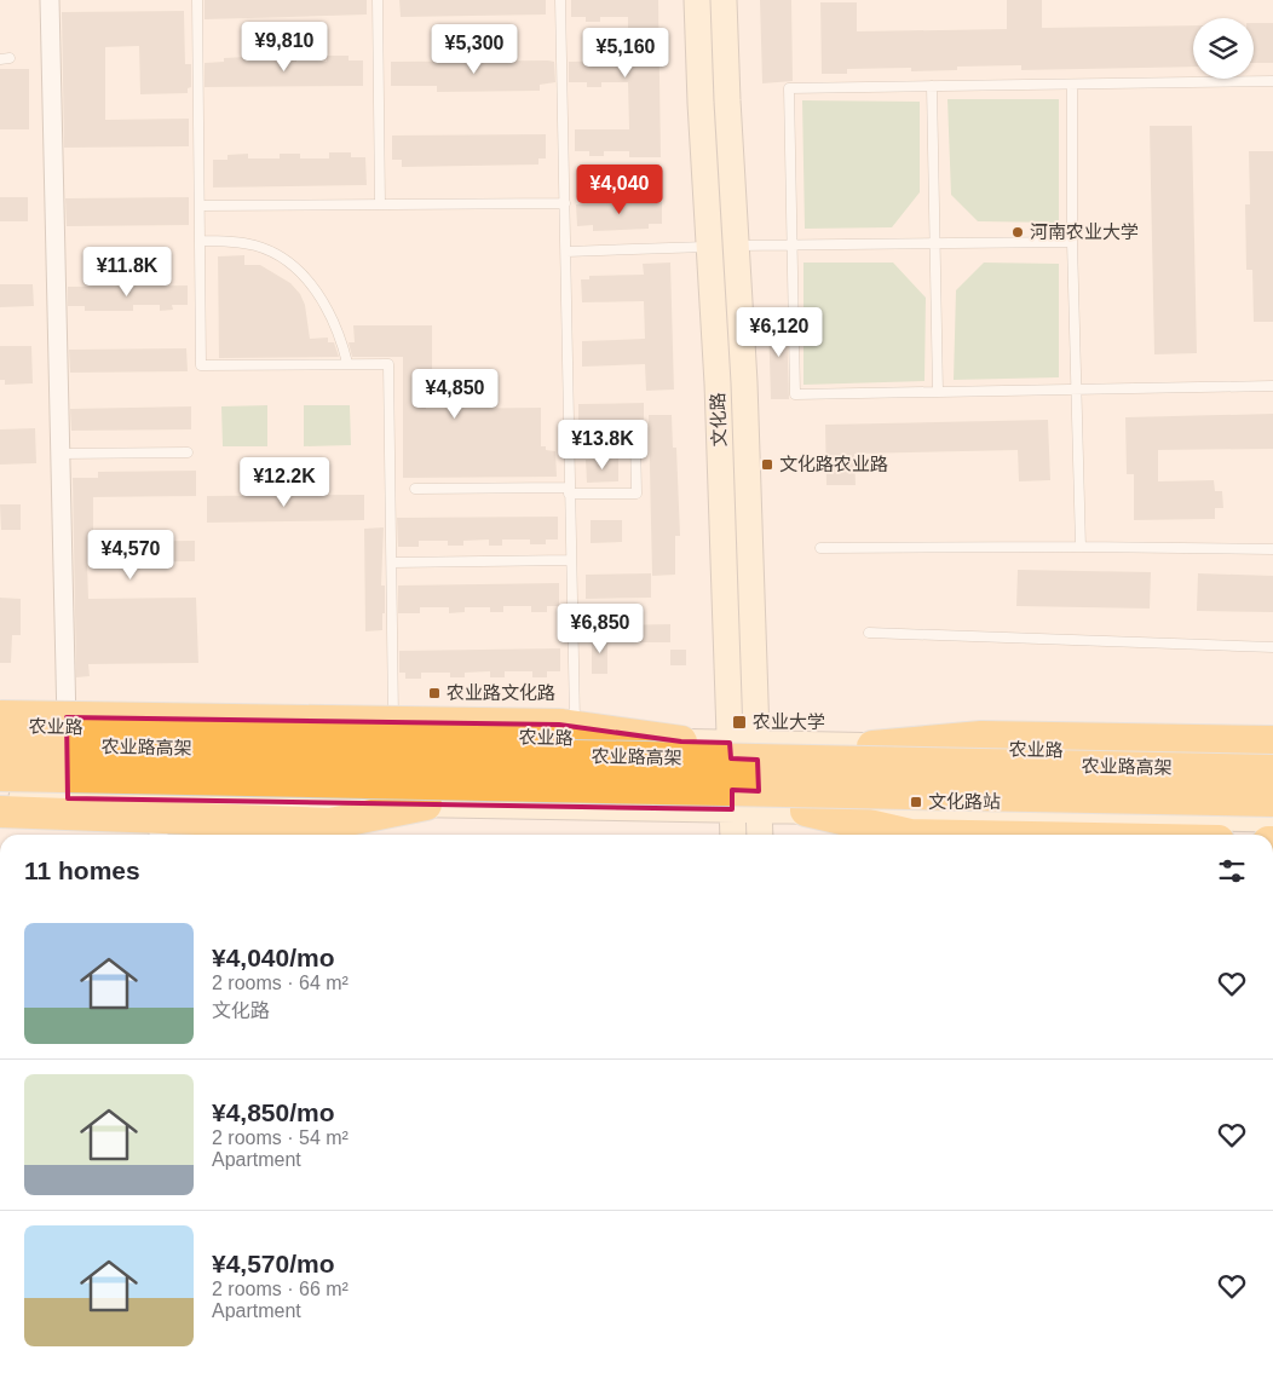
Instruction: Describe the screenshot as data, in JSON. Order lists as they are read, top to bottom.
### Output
{
  "streets": {
    "highway": ["农业路高架"],
    "street": ["文化路", "农业路"]
  },
  "crossings": [
    ["文化路", "农业路"]
  ],
  "places": {
    "other": ["河南农业大学"],
    "transit": [
      "文化路农业路",
      "农业路文化路",
      "农业大学",
      "文化路站"
    ]
  },
  "page": {
    "price": [
      "¥9,810",
      "¥5,300",
      "¥5,160",
      "¥4,040",
      "¥11.8K",
      "¥6,120",
      "¥4,850",
      "¥13.8K",
      "¥12.2K",
      "¥4,570",
      "¥6,850"
    ],
    "heading": "11 homes",
    "list": [
      {
        "name": "¥4,040/mo",
        "note": "2 rooms · 64 m² · 文化路"
      },
      {
        "name": "¥4,850/mo",
        "note": "2 rooms · 54 m² · Apartment"
      },
      {
        "name": "¥4,570/mo",
        "note": "2 rooms · 66 m² · Apartment"
      }
    ]
  }
}
